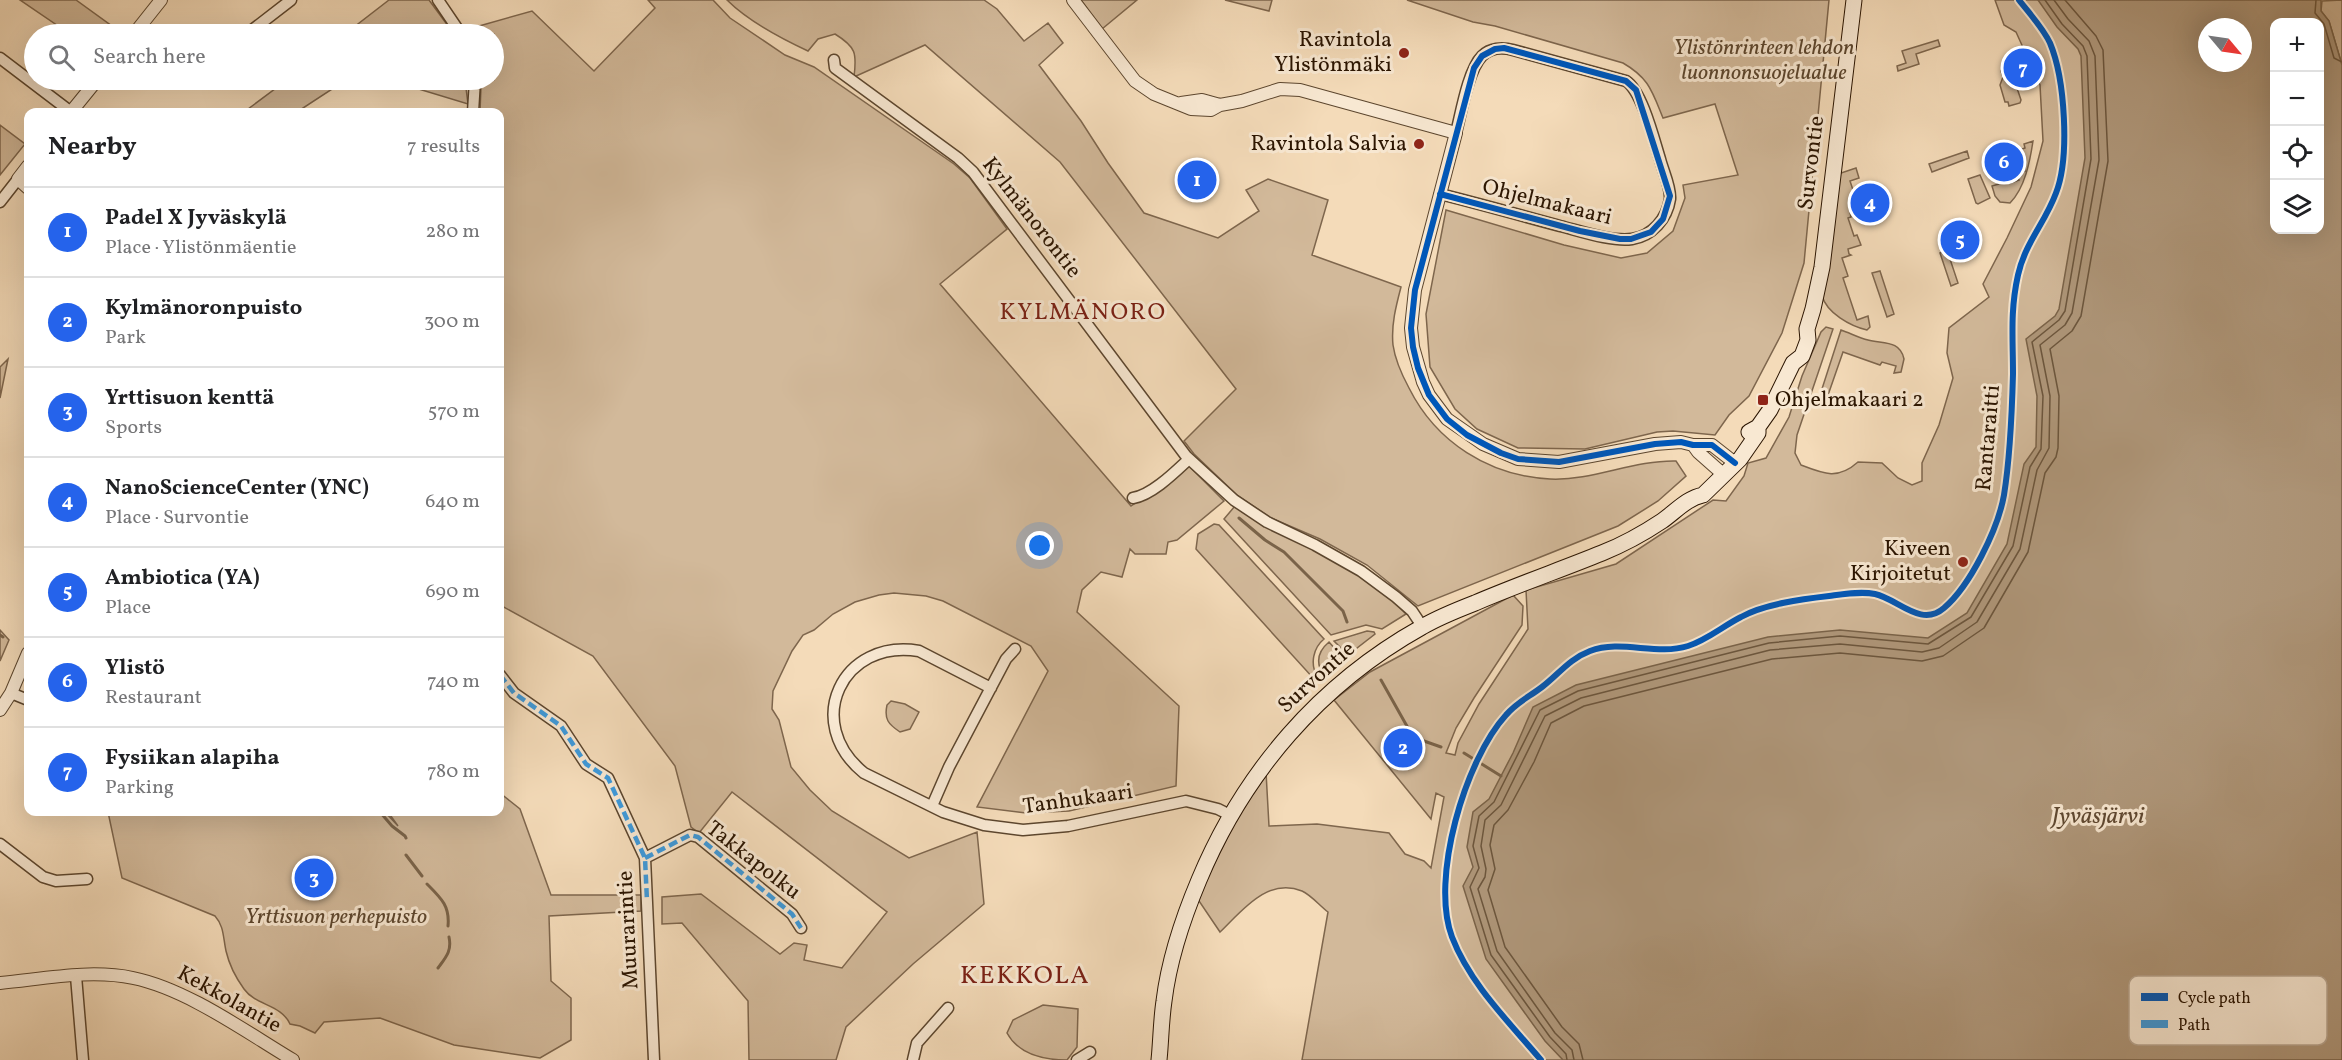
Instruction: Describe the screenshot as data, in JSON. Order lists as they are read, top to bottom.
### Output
{
  "streets": {
    "main road": ["Survontie"],
    "street": [
      "Ohjelmakaari",
      "Kylmänorontie",
      "Tanhukaari",
      "Takkapolku",
      "Muurarintie",
      "Kekkolantie"
    ],
    "cycle path": ["Rantaraitti"]
  },
  "crossings": [
    ["Survontie", "Ohjelmakaari"],
    ["Survontie", "Kylmänorontie"],
    ["Survontie", "Tanhukaari"],
    ["Takkapolku", "Muurarintie"]
  ],
  "districts": ["KYLMÄNORO", "KEKKOLA"],
  "water": ["Jyväsjärvi"],
  "parks": ["Ylistönrinteen lehdon luonnonsuojelualue", "Yrttisuon perhepuisto"],
  "places": {
    "other": ["Ravintola Ylistönmäki", "Ravintola Salvia", "Kiveen Kirjoitetut"],
    "transit": ["Ohjelmakaari 2"]
  },
  "legend": ["Cycle path", "Path"],
  "north": "bottom right",
  "page": {
    "map_buttons": ["+", "−"],
    "search": "Search here",
    "pins": [
      "7",
      "6",
      "1",
      "4",
      "5",
      "2",
      "3"
    ],
    "heading": ["Nearby", "7 results"],
    "list": [
      {
        "mark": "1",
        "name": "Padel X Jyväskylä",
        "note": "Place · Ylistönmäentie",
        "value": "280 m"
      },
      {
        "mark": "2",
        "name": "Kylmänoronpuisto",
        "note": "Park",
        "value": "300 m"
      },
      {
        "mark": "3",
        "name": "Yrttisuon kenttä",
        "note": "Sports",
        "value": "570 m"
      },
      {
        "mark": "4",
        "name": "NanoScienceCenter (YNC)",
        "note": "Place · Survontie",
        "value": "640 m"
      },
      {
        "mark": "5",
        "name": "Ambiotica (YA)",
        "note": "Place",
        "value": "690 m"
      },
      {
        "mark": "6",
        "name": "Ylistö",
        "note": "Restaurant",
        "value": "740 m"
      },
      {
        "mark": "7",
        "name": "Fysiikan alapiha",
        "note": "Parking",
        "value": "780 m"
      }
    ]
  }
}
